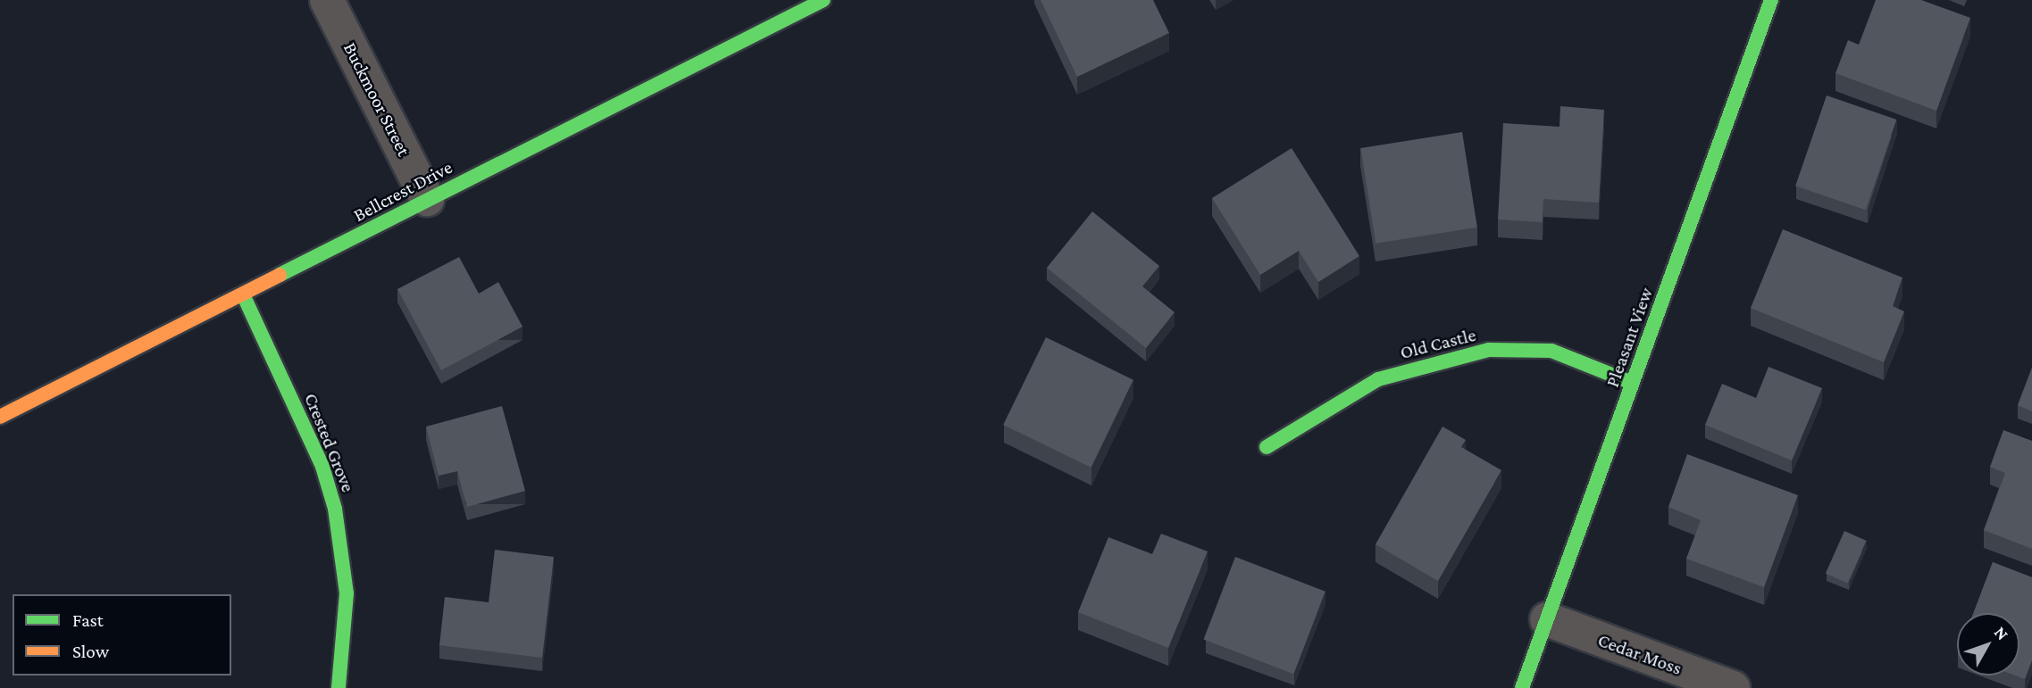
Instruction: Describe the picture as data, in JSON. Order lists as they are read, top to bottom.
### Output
{
  "streets": {
    "street": [
      "Buckmoor Street",
      "Bellcrest Drive",
      "Pleasant View",
      "Old Castle",
      "Crested Grove",
      "Cedar Moss"
    ]
  },
  "crossings": [
    ["Buckmoor Street", "Bellcrest Drive"],
    ["Bellcrest Drive", "Crested Grove"],
    ["Pleasant View", "Old Castle"],
    ["Pleasant View", "Cedar Moss"]
  ],
  "legend": ["Fast", "Slow"],
  "north": "top right"
}
